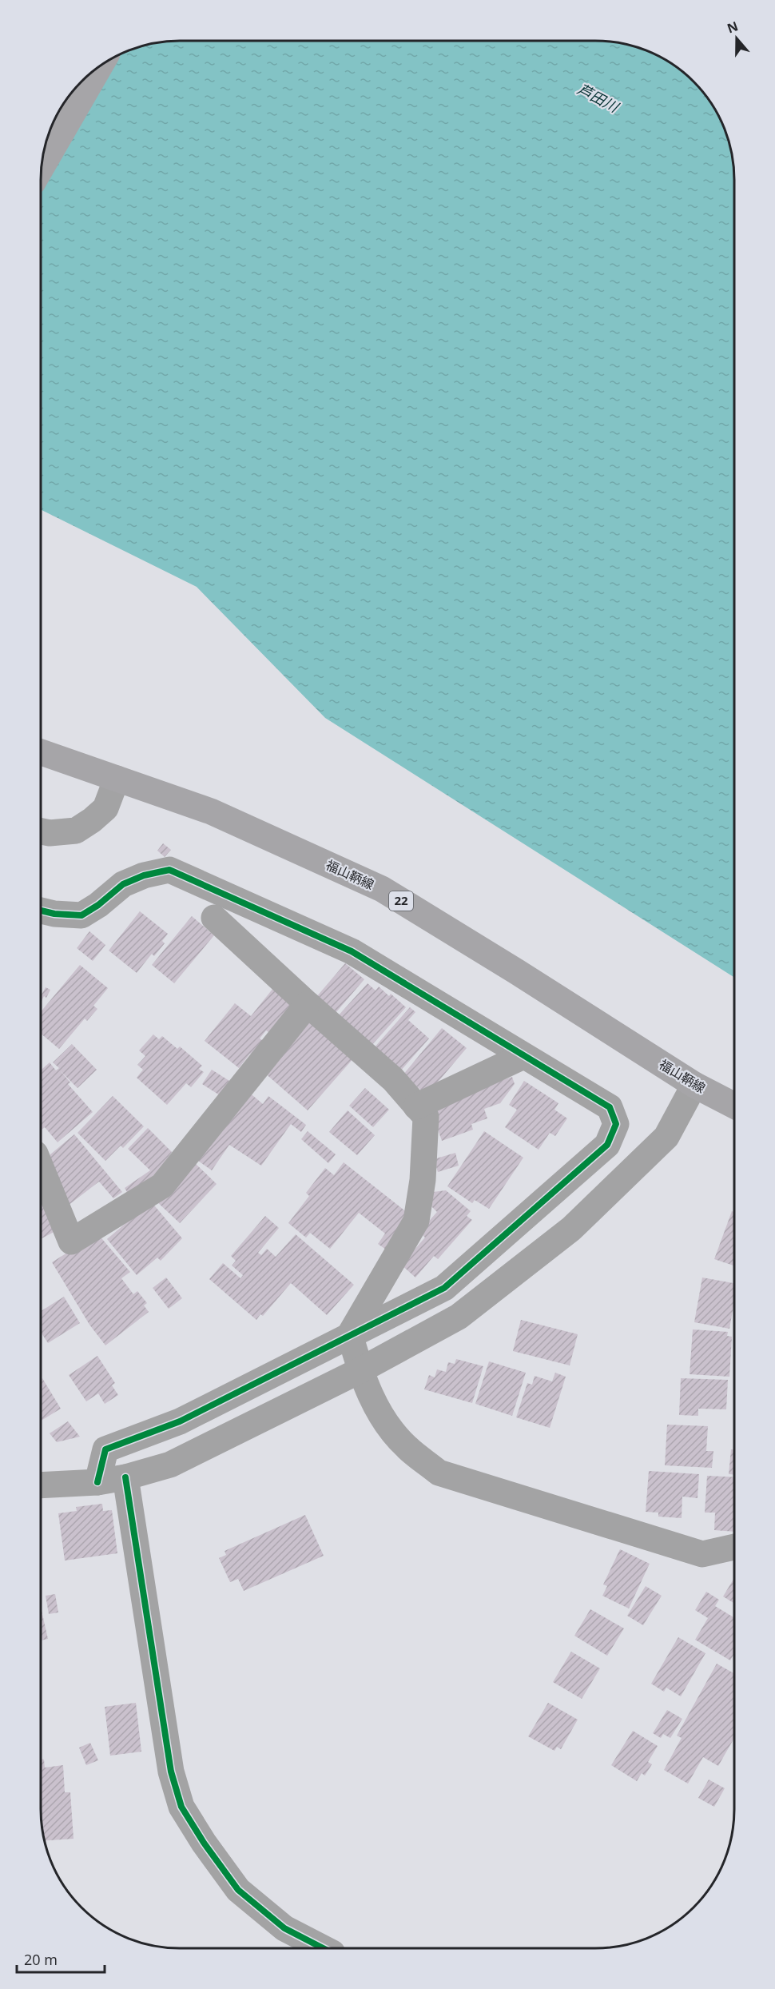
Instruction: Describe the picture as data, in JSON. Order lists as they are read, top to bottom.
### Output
{
  "streets": {
    "main road": ["福山鞆線", "22"]
  },
  "water": ["芦田川"],
  "scale_bar": "20 m",
  "north": "top"
}
